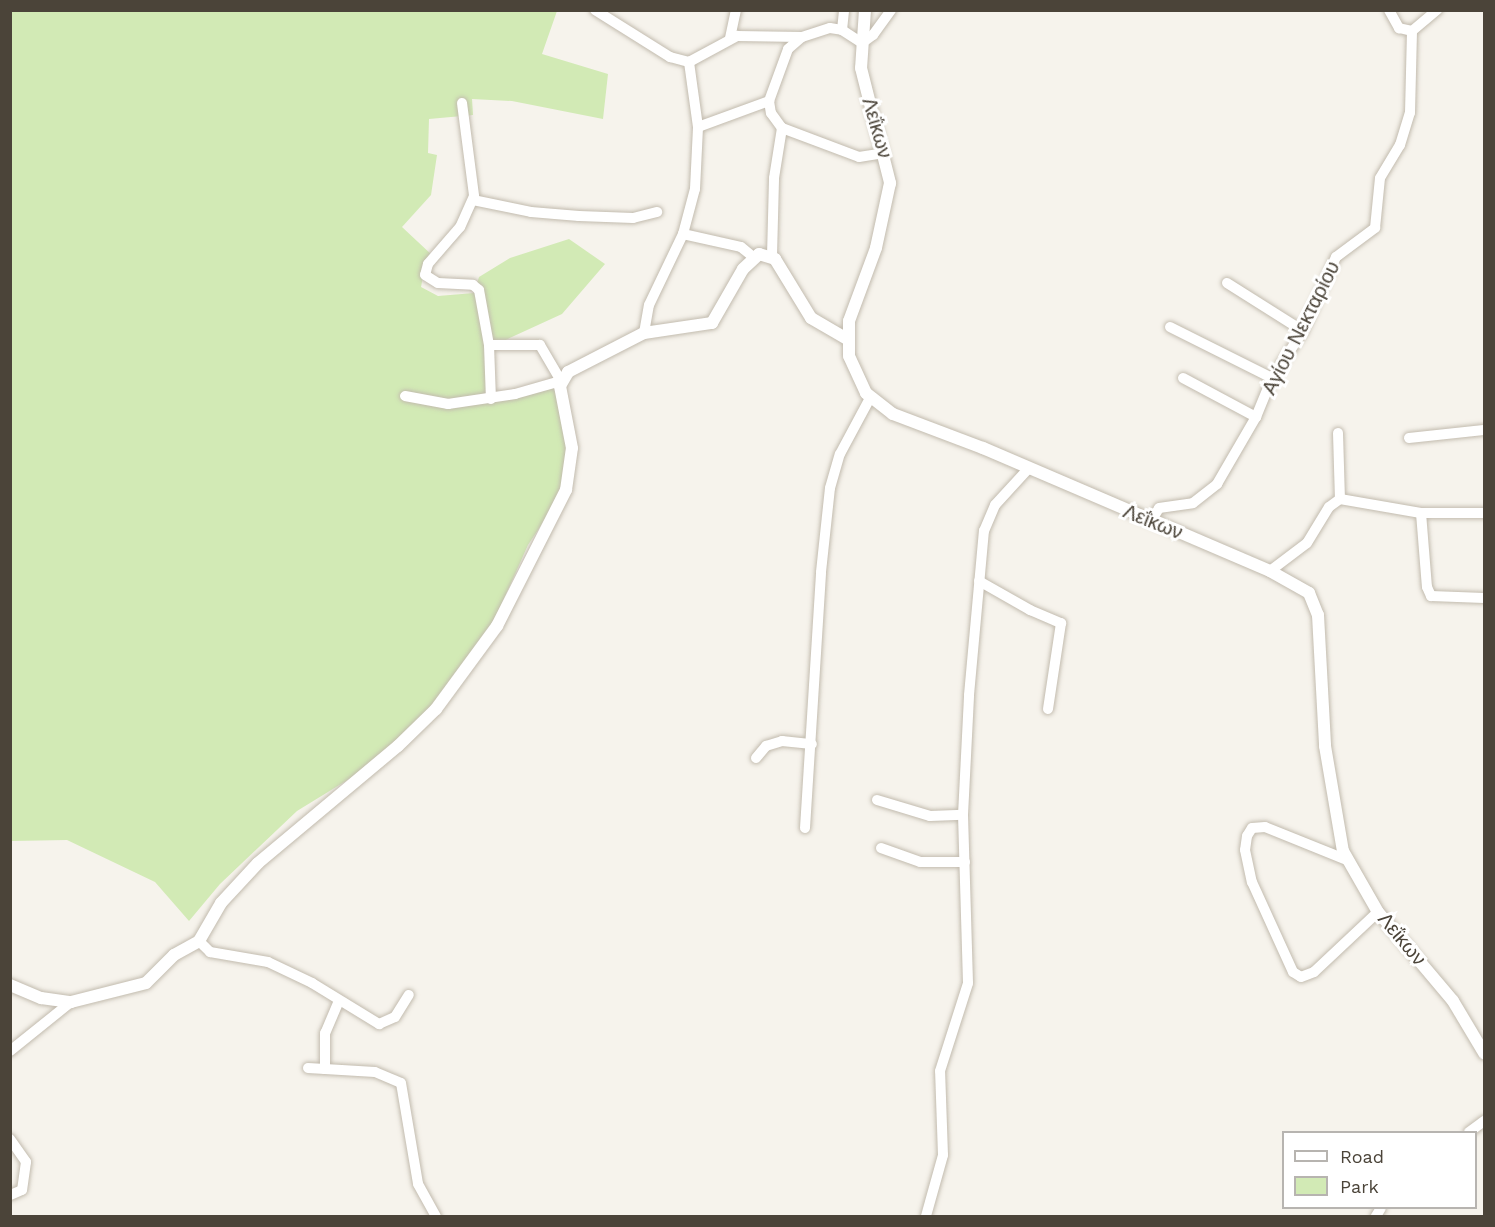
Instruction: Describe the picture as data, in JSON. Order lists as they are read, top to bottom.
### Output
{
  "streets": {
    "street": ["Λεΐκων", "Αγίου Νεκταρίου"]
  },
  "crossings": [
    ["Λεΐκων", "Αγίου Νεκταρίου"]
  ],
  "legend": ["Road", "Park"]
}
